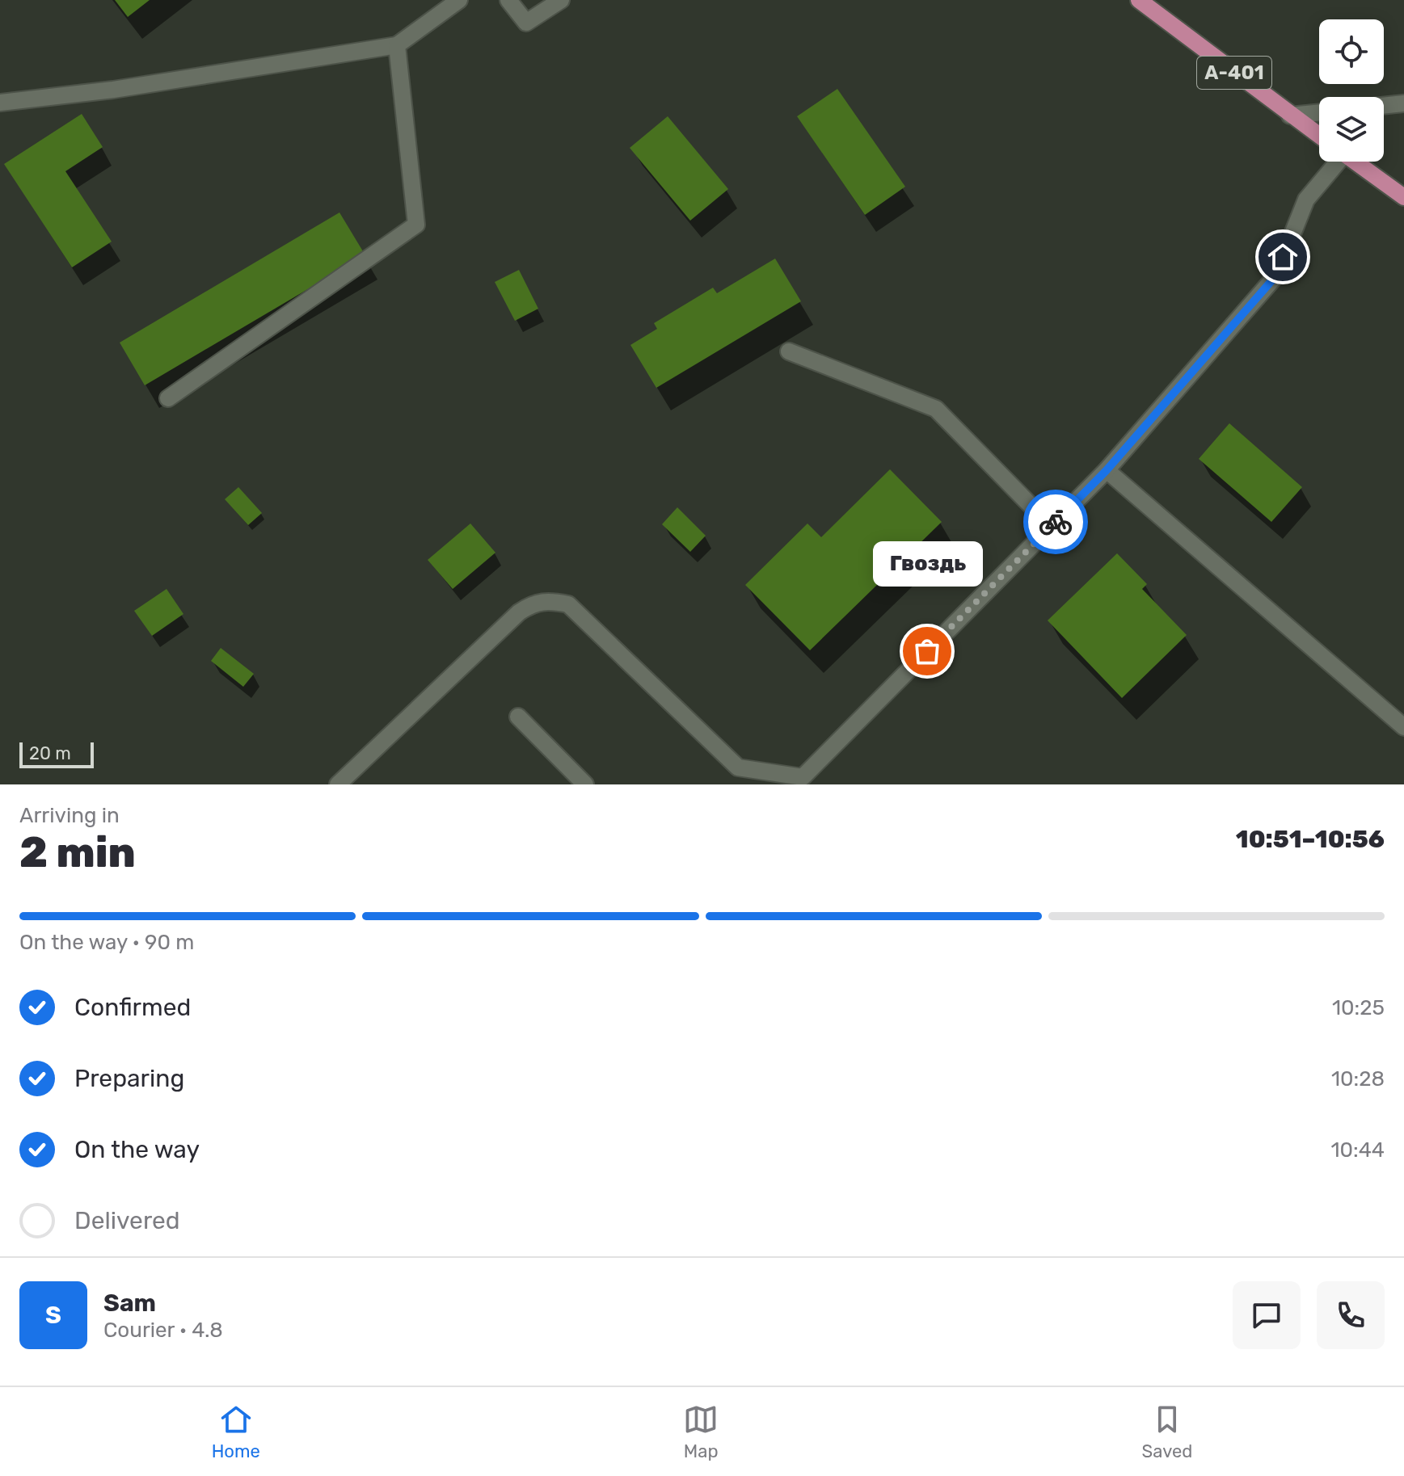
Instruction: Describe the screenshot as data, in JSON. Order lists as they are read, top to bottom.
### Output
{
  "streets": {
    "main road": ["А-401"]
  },
  "places": ["Гвоздь"],
  "scale_bar": "20 m",
  "page": {
    "bubble": "Гвоздь",
    "scale": "20 m",
    "heading": ["2 min", "Arriving in", "10:51–10:56"],
    "panel": ["Sam", "Courier · 4.8"],
    "bar": "On the way · 90 m",
    "list": [
      ["Confirmed", "10:25"],
      ["Preparing", "10:28"],
      ["On the way", "10:44"],
      "Delivered"
    ],
    "round": "S",
    "tabs": ["Home", "Map", "Saved"]
  }
}
